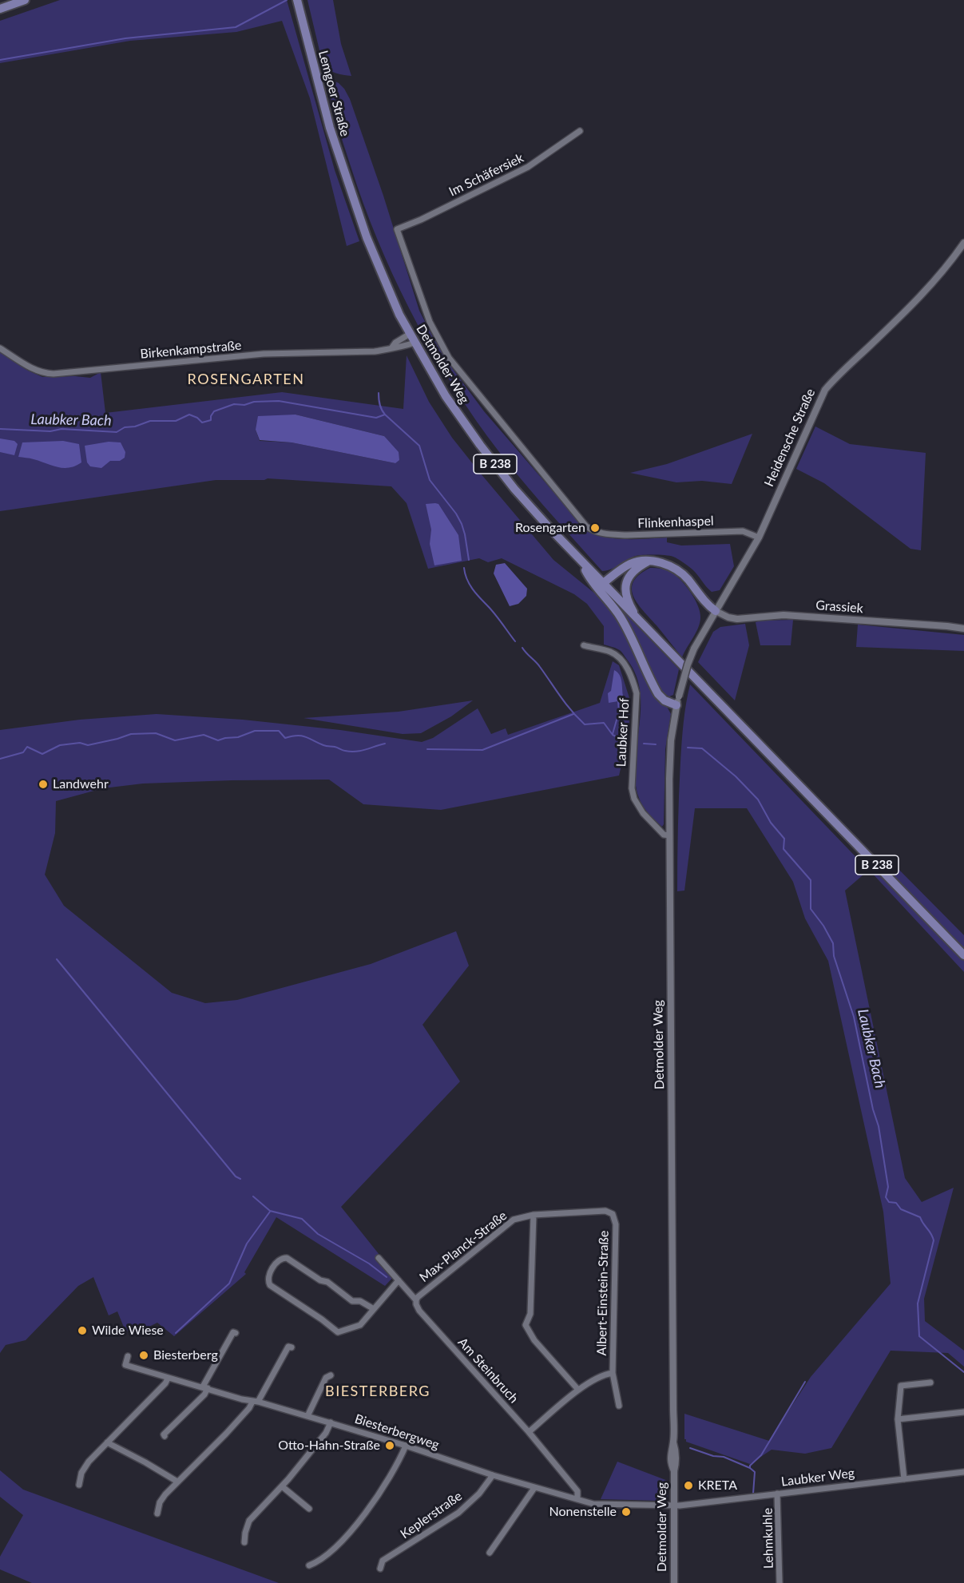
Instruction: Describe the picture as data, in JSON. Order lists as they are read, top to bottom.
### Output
{
  "streets": {
    "main road": ["Lemgoer Straße", "Detmolder Weg", "B 238"],
    "street": [
      "Im Schäfersiek",
      "Birkenkampstraße",
      "Heidensche Straße",
      "Flinkenhaspel",
      "Grassiek",
      "Laubker Hof",
      "Max-Planck-Straße",
      "Albert-Einstein-Straße",
      "Am Steinbruch",
      "Biesterbergweg",
      "Laubker Weg",
      "Keplerstraße",
      "Lehmkuhle"
    ]
  },
  "crossings": [
    ["Lemgoer Straße", "Detmolder Weg"],
    ["Im Schäfersiek", "Detmolder Weg"],
    ["Birkenkampstraße", "Detmolder Weg"],
    ["Detmolder Weg", "Heidensche Straße"],
    ["Detmolder Weg", "B 238"],
    ["Detmolder Weg", "Flinkenhaspel"],
    ["Detmolder Weg", "Laubker Hof"],
    ["Detmolder Weg", "Biesterbergweg"],
    ["Detmolder Weg", "Laubker Weg"],
    ["Heidensche Straße", "Flinkenhaspel"],
    ["Heidensche Straße", "Grassiek"],
    ["Max-Planck-Straße", "Albert-Einstein-Straße"],
    ["Max-Planck-Straße", "Am Steinbruch"],
    ["Albert-Einstein-Straße", "Am Steinbruch"],
    ["Am Steinbruch", "Biesterbergweg"],
    ["Biesterbergweg", "Laubker Weg"],
    ["Biesterbergweg", "Keplerstraße"],
    ["Laubker Weg", "Lehmkuhle"]
  ],
  "districts": ["ROSENGARTEN", "BIESTERBERG"],
  "water": ["Laubker Bach"],
  "places": [
    "Rosengarten",
    "Landwehr",
    "Wilde Wiese",
    "Biesterberg",
    "Otto-Hahn-Straße",
    "KRETA",
    "Nonenstelle"
  ]
}
